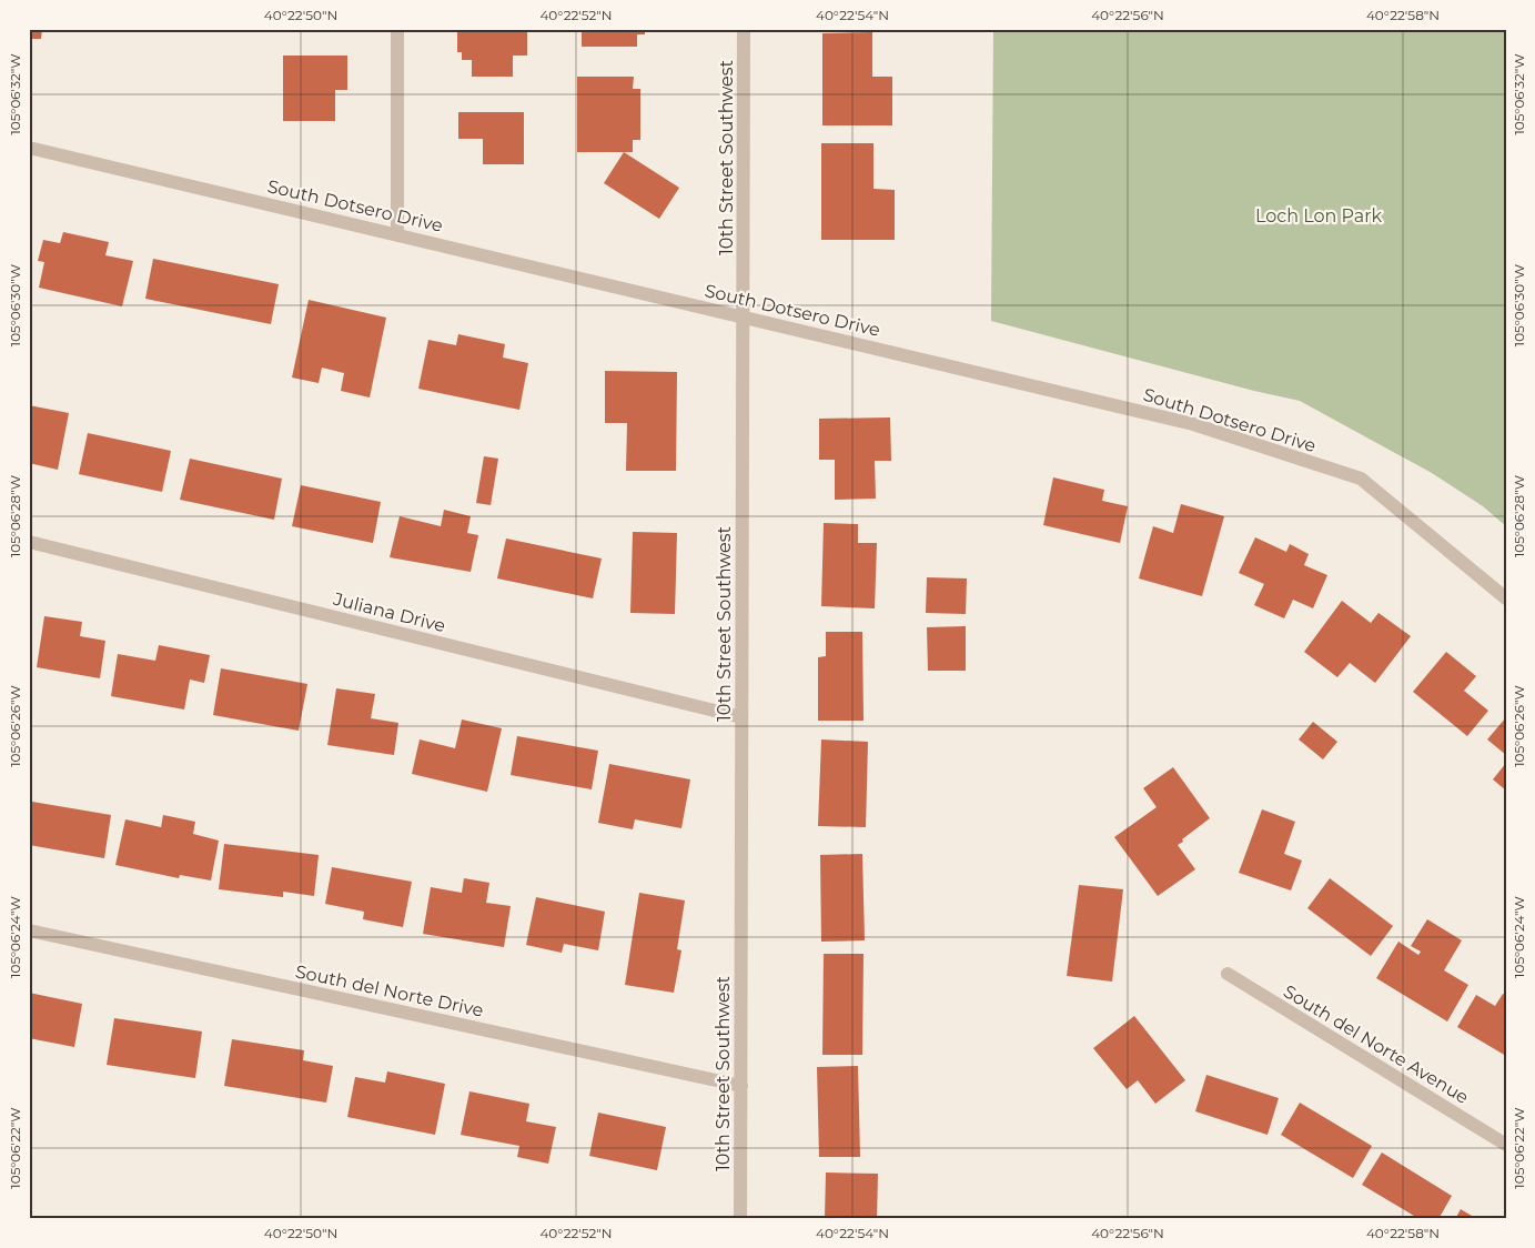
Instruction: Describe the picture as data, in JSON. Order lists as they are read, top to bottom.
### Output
{
  "streets": {
    "street": [
      "10th Street Southwest",
      "South Dotsero Drive",
      "Juliana Drive",
      "South del Norte Drive",
      "South del Norte Avenue"
    ]
  },
  "crossings": [
    ["10th Street Southwest", "South Dotsero Drive"],
    ["10th Street Southwest", "Juliana Drive"],
    ["10th Street Southwest", "South del Norte Drive"]
  ],
  "parks": ["Loch Lon Park"],
  "coordinates": [
    "40°22'50\"N",
    "40°22'52\"N",
    "40°22'54\"N",
    "40°22'56\"N",
    "40°22'58\"N",
    "105°06'32\"W",
    "105°06'30\"W",
    "105°06'28\"W",
    "105°06'26\"W",
    "105°06'24\"W",
    "105°06'22\"W"
  ]
}
